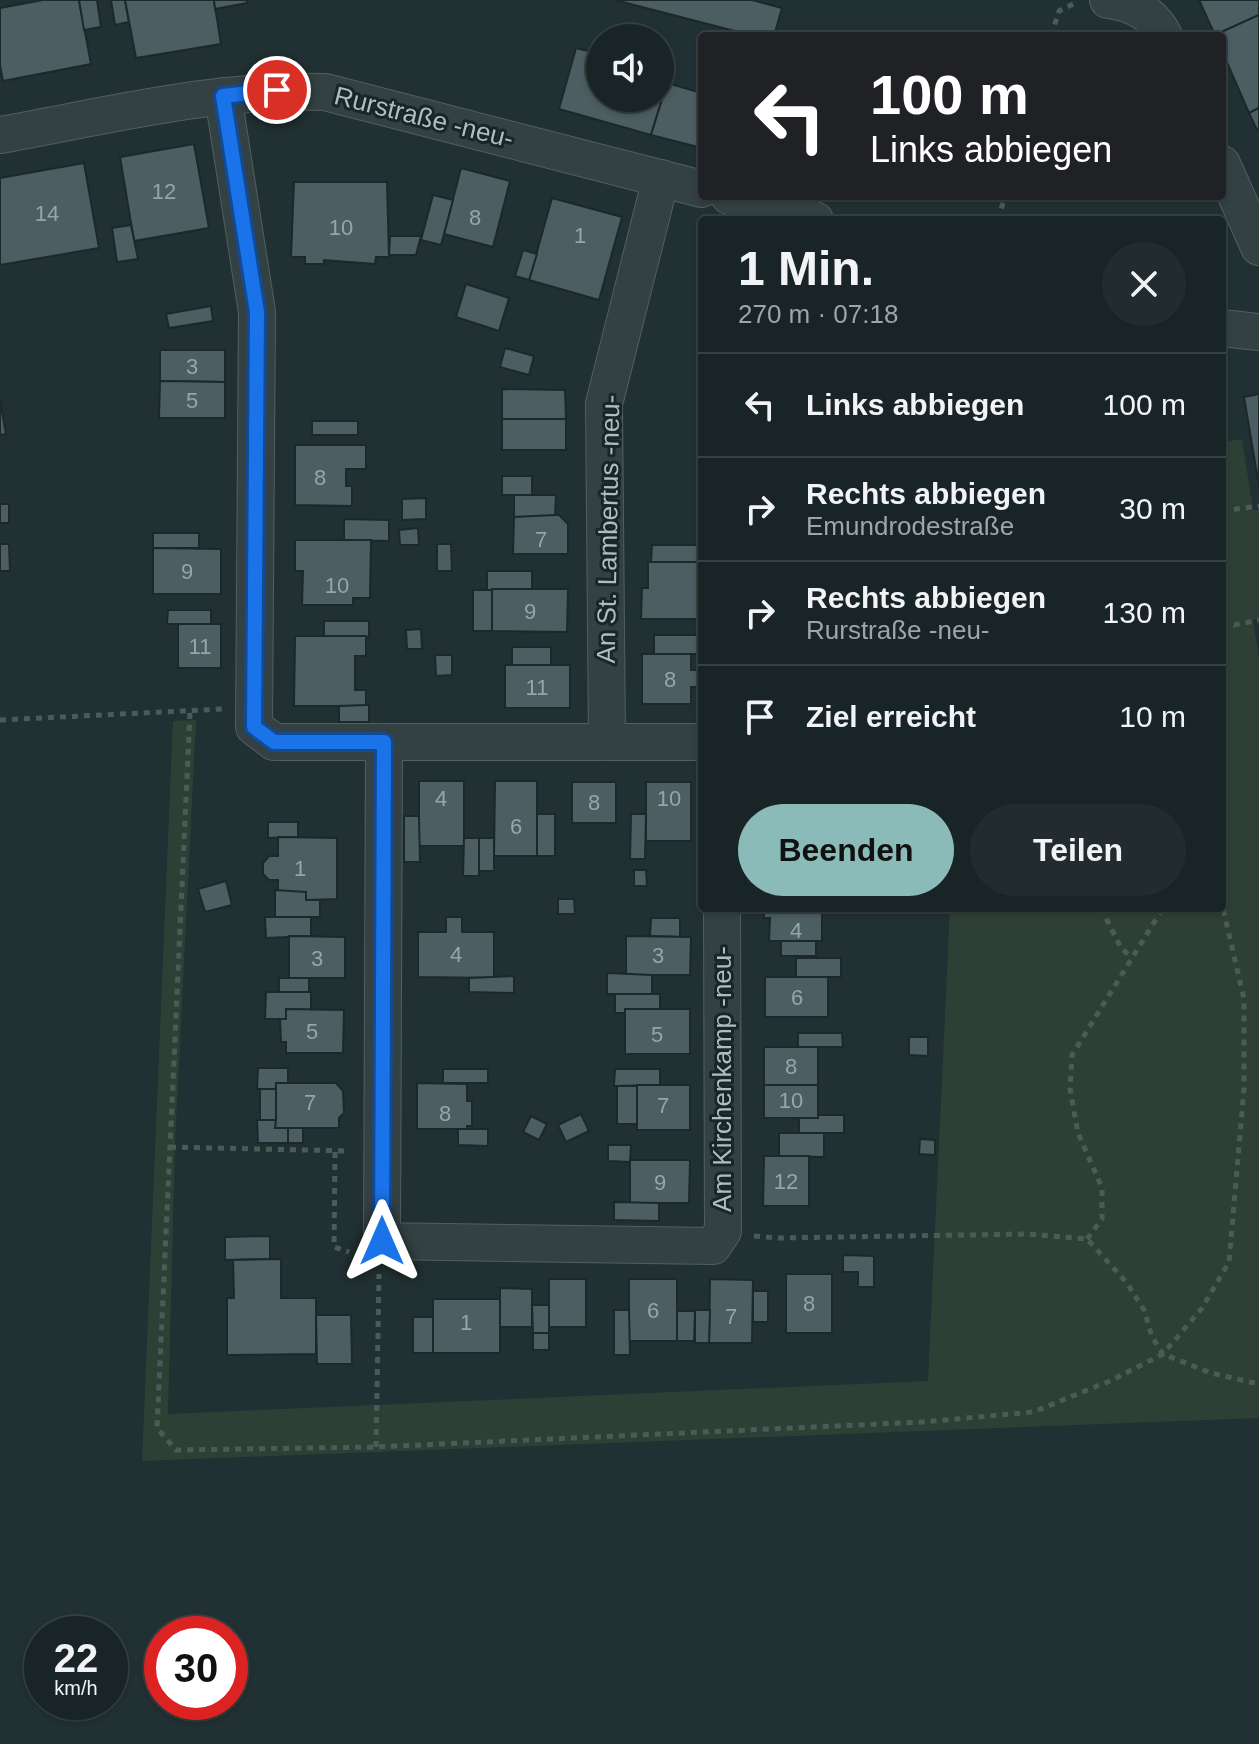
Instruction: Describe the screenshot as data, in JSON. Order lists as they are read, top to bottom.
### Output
{
  "streets": {
    "street": ["Rurstraße -neu-", "An St. Lambertus -neu-", "Am Kirchenkamp -neu-"]
  },
  "crossings": [
    ["Rurstraße -neu-", "An St. Lambertus -neu-"]
  ],
  "house_numbers": [
    "12",
    "14",
    "8",
    "10",
    "1",
    "3",
    "5",
    "8",
    "7",
    "9",
    "10",
    "9",
    "11",
    "8",
    "11",
    "4",
    "10",
    "8",
    "6",
    "1",
    "4",
    "4",
    "3",
    "3",
    "6",
    "5",
    "5",
    "8",
    "10",
    "7",
    "7",
    "8",
    "12",
    "9",
    "8",
    "6",
    "7",
    "1"
  ],
  "page": {
    "turn": ["100 m", "Links abbiegen"],
    "heading": ["1 Min.", "270 m · 07:18"],
    "list": [
      {
        "name": "Links abbiegen",
        "value": "100 m"
      },
      {
        "name": "Rechts abbiegen",
        "note": "Emundrodestraße",
        "value": "30 m"
      },
      {
        "name": "Rechts abbiegen",
        "note": "Rurstraße -neu-",
        "value": "130 m"
      },
      {
        "name": "Ziel erreicht",
        "value": "10 m"
      }
    ],
    "buttons": ["Beenden", "Teilen"],
    "speed": "22 km/h",
    "limit": "30"
  }
}
